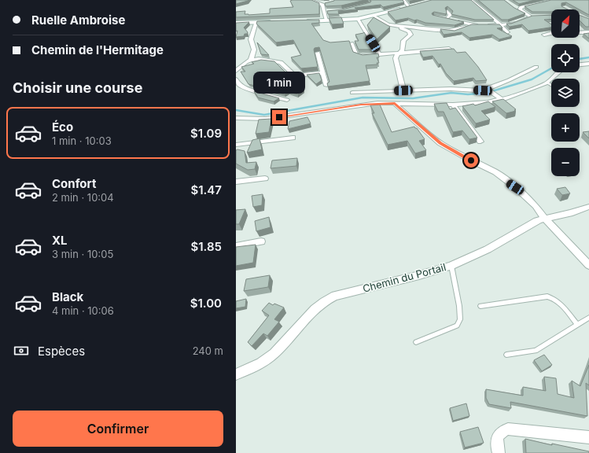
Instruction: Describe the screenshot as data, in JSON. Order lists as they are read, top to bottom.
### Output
{
  "streets": {
    "street": ["Chemin du Portail"]
  },
  "north": "top right",
  "page": {
    "banner": ["Ruelle Ambroise", "Chemin de l'Hermitage"],
    "map_buttons": ["+", "−"],
    "heading": "Choisir une course",
    "bubble": "1 min",
    "list": [
      {
        "name": "Éco",
        "note": "1 min · 10:03",
        "value": "$1.09"
      },
      {
        "name": "Confort",
        "note": "2 min · 10:04",
        "value": "$1.47"
      },
      {
        "name": "XL",
        "note": "3 min · 10:05",
        "value": "$1.85"
      },
      {
        "name": "Black",
        "note": "4 min · 10:06",
        "value": "$1.00"
      }
    ],
    "pay": ["Espèces", "240 m"],
    "buttons": "Confirmer"
  }
}
